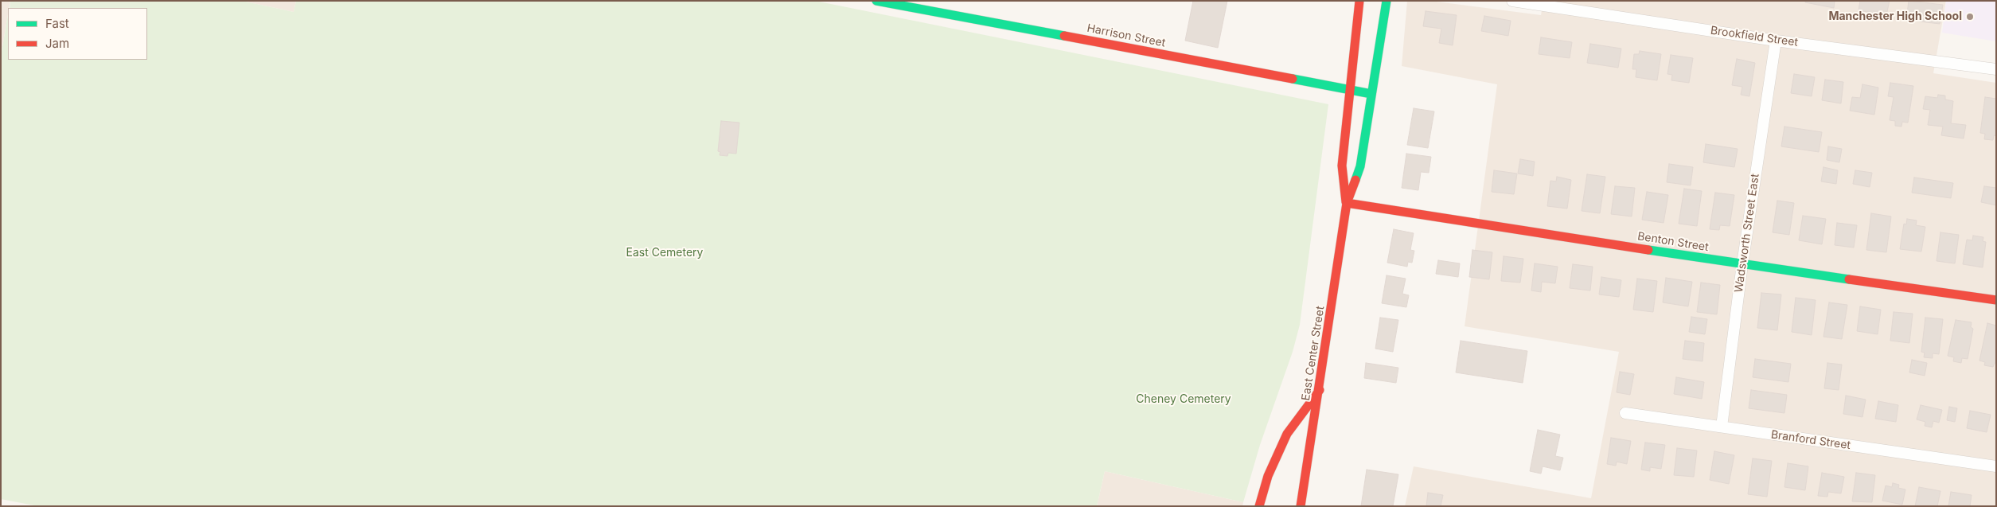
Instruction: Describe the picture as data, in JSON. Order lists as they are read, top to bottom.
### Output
{
  "streets": {
    "street": [
      "Harrison Street",
      "Brookfield Street",
      "Wadsworth Street East",
      "Benton Street",
      "East Center Street",
      "Branford Street"
    ]
  },
  "crossings": [
    ["Harrison Street", "East Center Street"],
    ["Brookfield Street", "Wadsworth Street East"],
    ["Wadsworth Street East", "Benton Street"],
    ["Wadsworth Street East", "Branford Street"],
    ["Benton Street", "East Center Street"]
  ],
  "parks": ["East Cemetery", "Cheney Cemetery"],
  "places": ["Manchester High School"],
  "legend": ["Fast", "Jam"]
}
